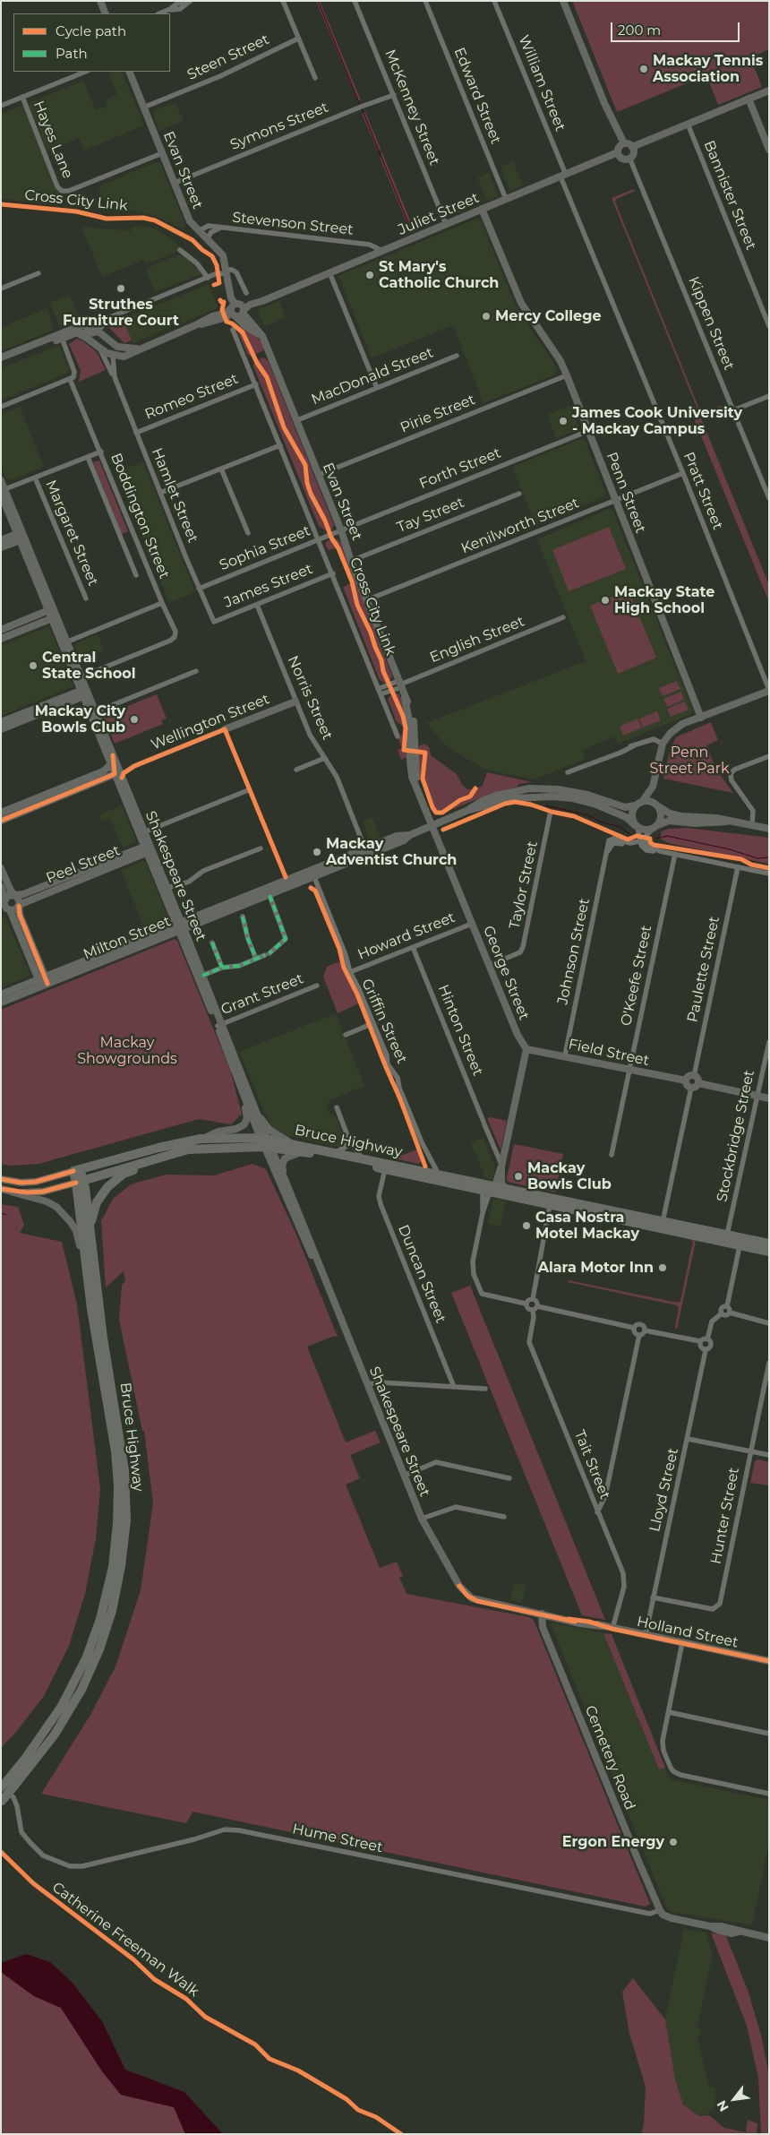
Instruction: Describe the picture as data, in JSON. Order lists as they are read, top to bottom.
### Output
{
  "streets": {
    "highway": ["Bruce Highway"],
    "street": [
      "Steen Street",
      "William Street",
      "Edward Street",
      "McKenney Street",
      "Symons Street",
      "Hayes Lane",
      "Evan Street",
      "Bannister Street",
      "Juliet Street",
      "Stevenson Street",
      "Kippen Street",
      "MacDonald Street",
      "Romeo Street",
      "Pirie Street",
      "Forth Street",
      "Pratt Street",
      "Penn Street",
      "Hamlet Street",
      "Tay Street",
      "Boddington Street",
      "Kenilworth Street",
      "Margaret Street",
      "Sophia Street",
      "James Street",
      "English Street",
      "Norris Street",
      "Wellington Street",
      "Peel Street",
      "Shakespeare Street",
      "Taylor Street",
      "Howard Street",
      "Milton Street",
      "Johnson Street",
      "Paulette Street",
      "George Street",
      "O'Keefe Street",
      "Grant Street",
      "Griffin Street",
      "Hinton Street",
      "Field Street",
      "Stockbridge Street",
      "Duncan Street",
      "Tait Street",
      "Lloyd Street",
      "Hunter Street",
      "Holland Street",
      "Cemetery Road",
      "Hume Street"
    ],
    "cycle path": ["Cross City Link", "Catherine Freeman Walk"]
  },
  "crossings": [
    ["Steen Street", "Evan Street"],
    ["William Street", "Juliet Street"],
    ["William Street", "Pratt Street"],
    ["Edward Street", "Juliet Street"],
    ["McKenney Street", "Symons Street"],
    ["McKenney Street", "Juliet Street"],
    ["Symons Street", "Evan Street"],
    ["Hayes Lane", "Evan Street"],
    ["Evan Street", "Juliet Street"],
    ["Evan Street", "Stevenson Street"],
    ["Evan Street", "MacDonald Street"],
    ["Evan Street", "Pirie Street"],
    ["Evan Street", "Forth Street"],
    ["Evan Street", "Tay Street"],
    ["Evan Street", "Kenilworth Street"],
    ["Evan Street", "Sophia Street"],
    ["Evan Street", "English Street"],
    ["Evan Street", "George Street"],
    ["Juliet Street", "Stevenson Street"],
    ["Juliet Street", "Kippen Street"],
    ["Juliet Street", "Pratt Street"],
    ["Juliet Street", "Penn Street"],
    ["Juliet Street", "Hamlet Street"],
    ["Romeo Street", "Hamlet Street"],
    ["Pirie Street", "Penn Street"],
    ["Forth Street", "Penn Street"],
    ["Forth Street", "Sophia Street"],
    ["Pratt Street", "Kenilworth Street"],
    ["Penn Street", "Kenilworth Street"],
    ["Hamlet Street", "Sophia Street"],
    ["Hamlet Street", "James Street"],
    ["Boddington Street", "Shakespeare Street"],
    ["James Street", "Norris Street"],
    ["Norris Street", "Wellington Street"],
    ["Norris Street", "Milton Street"],
    ["Wellington Street", "Shakespeare Street"],
    ["Peel Street", "Shakespeare Street"],
    ["Shakespeare Street", "Milton Street"],
    ["Shakespeare Street", "Grant Street"],
    ["Shakespeare Street", "Bruce Highway"],
    ["Shakespeare Street", "Holland Street"],
    ["Taylor Street", "George Street"],
    ["Howard Street", "George Street"],
    ["Howard Street", "Griffin Street"],
    ["Howard Street", "Hinton Street"],
    ["Milton Street", "George Street"],
    ["Milton Street", "Griffin Street"],
    ["Johnson Street", "Field Street"],
    ["Paulette Street", "Field Street"],
    ["George Street", "Field Street"],
    ["O'Keefe Street", "Field Street"],
    ["Griffin Street", "Bruce Highway"],
    ["Stockbridge Street", "Bruce Highway"],
    ["Bruce Highway", "Duncan Street"],
    ["Bruce Highway", "Hume Street"],
    ["Tait Street", "Holland Street"],
    ["Lloyd Street", "Hunter Street"],
    ["Lloyd Street", "Holland Street"],
    ["Holland Street", "Cemetery Road"],
    ["Cemetery Road", "Hume Street"]
  ],
  "parks": ["Penn Street Park", "Mackay Showgrounds"],
  "places": [
    "Mackay Tennis Association",
    "St Mary's Catholic Church",
    "Struthes Furniture Court",
    "Mercy College",
    "James Cook University - Mackay Campus",
    "Mackay State High School",
    "Central State School",
    "Mackay City Bowls Club",
    "Mackay Adventist Church",
    "Mackay Bowls Club",
    "Casa Nostra Motel Mackay",
    "Alara Motor Inn",
    "Ergon Energy"
  ],
  "legend": ["Cycle path", "Path"],
  "scale_bar": "200 m",
  "north": "bottom left"
}
